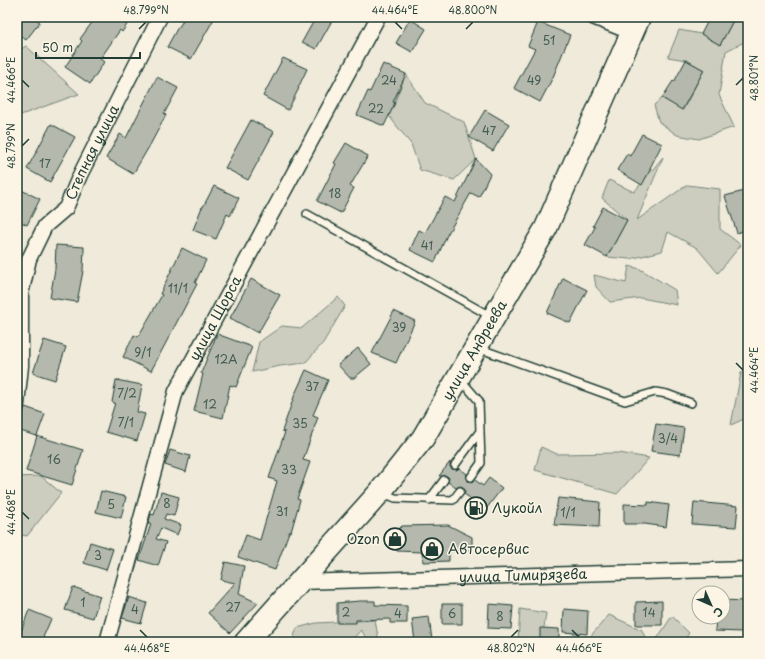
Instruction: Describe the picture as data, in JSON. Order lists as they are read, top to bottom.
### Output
{
  "streets": {
    "main road": ["улица Андреева"],
    "street": ["Степная улица", "улица Щорса", "улица Тимирязева"]
  },
  "crossings": [
    ["улица Андреева", "улица Тимирязева"]
  ],
  "places": {
    "fuel station": ["Лукойл"],
    "shop": ["Ozon", "Автосервис"]
  },
  "house_numbers": [
    "51",
    "24",
    "49",
    "22",
    "47",
    "17",
    "18",
    "41",
    "11/1",
    "39",
    "9/1",
    "12А",
    "37",
    "7/2",
    "12",
    "7/1",
    "35",
    "3/4",
    "16",
    "33",
    "8",
    "5",
    "31",
    "1/1",
    "3",
    "1",
    "27",
    "4",
    "2",
    "14",
    "4",
    "6",
    "8"
  ],
  "scale_bar": "50 m",
  "north": "bottom right",
  "coordinates": [
    "48.799°N",
    "44.464°E",
    "48.800°N",
    "48.801°N",
    "44.466°E",
    "44.468°E",
    "48.802°N"
  ]
}
